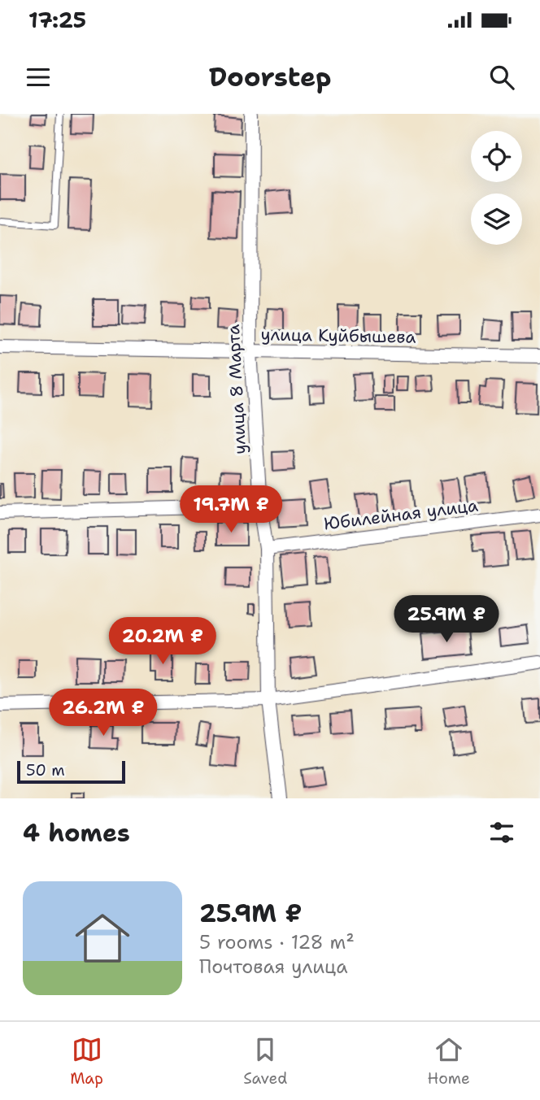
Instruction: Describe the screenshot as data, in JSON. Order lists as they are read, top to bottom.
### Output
{
  "streets": {
    "street": ["улица Куйбышева", "улица 8 Марта", "Юбилейная улица"]
  },
  "crossings": [
    ["улица Куйбышева", "улица 8 Марта"],
    ["улица 8 Марта", "Юбилейная улица"]
  ],
  "scale_bar": "50 m",
  "page": {
    "status": "17:25",
    "header": "Doorstep",
    "price": [
      "19.7M ₽",
      "25.9M ₽",
      "20.2M ₽",
      "26.2M ₽"
    ],
    "scale": "50 m",
    "heading": "4 homes",
    "list": [
      {
        "name": "25.9M ₽",
        "note": "5 rooms · 128 m² · Почтовая улица"
      }
    ],
    "tabs": ["Map", "Saved", "Home"]
  }
}
